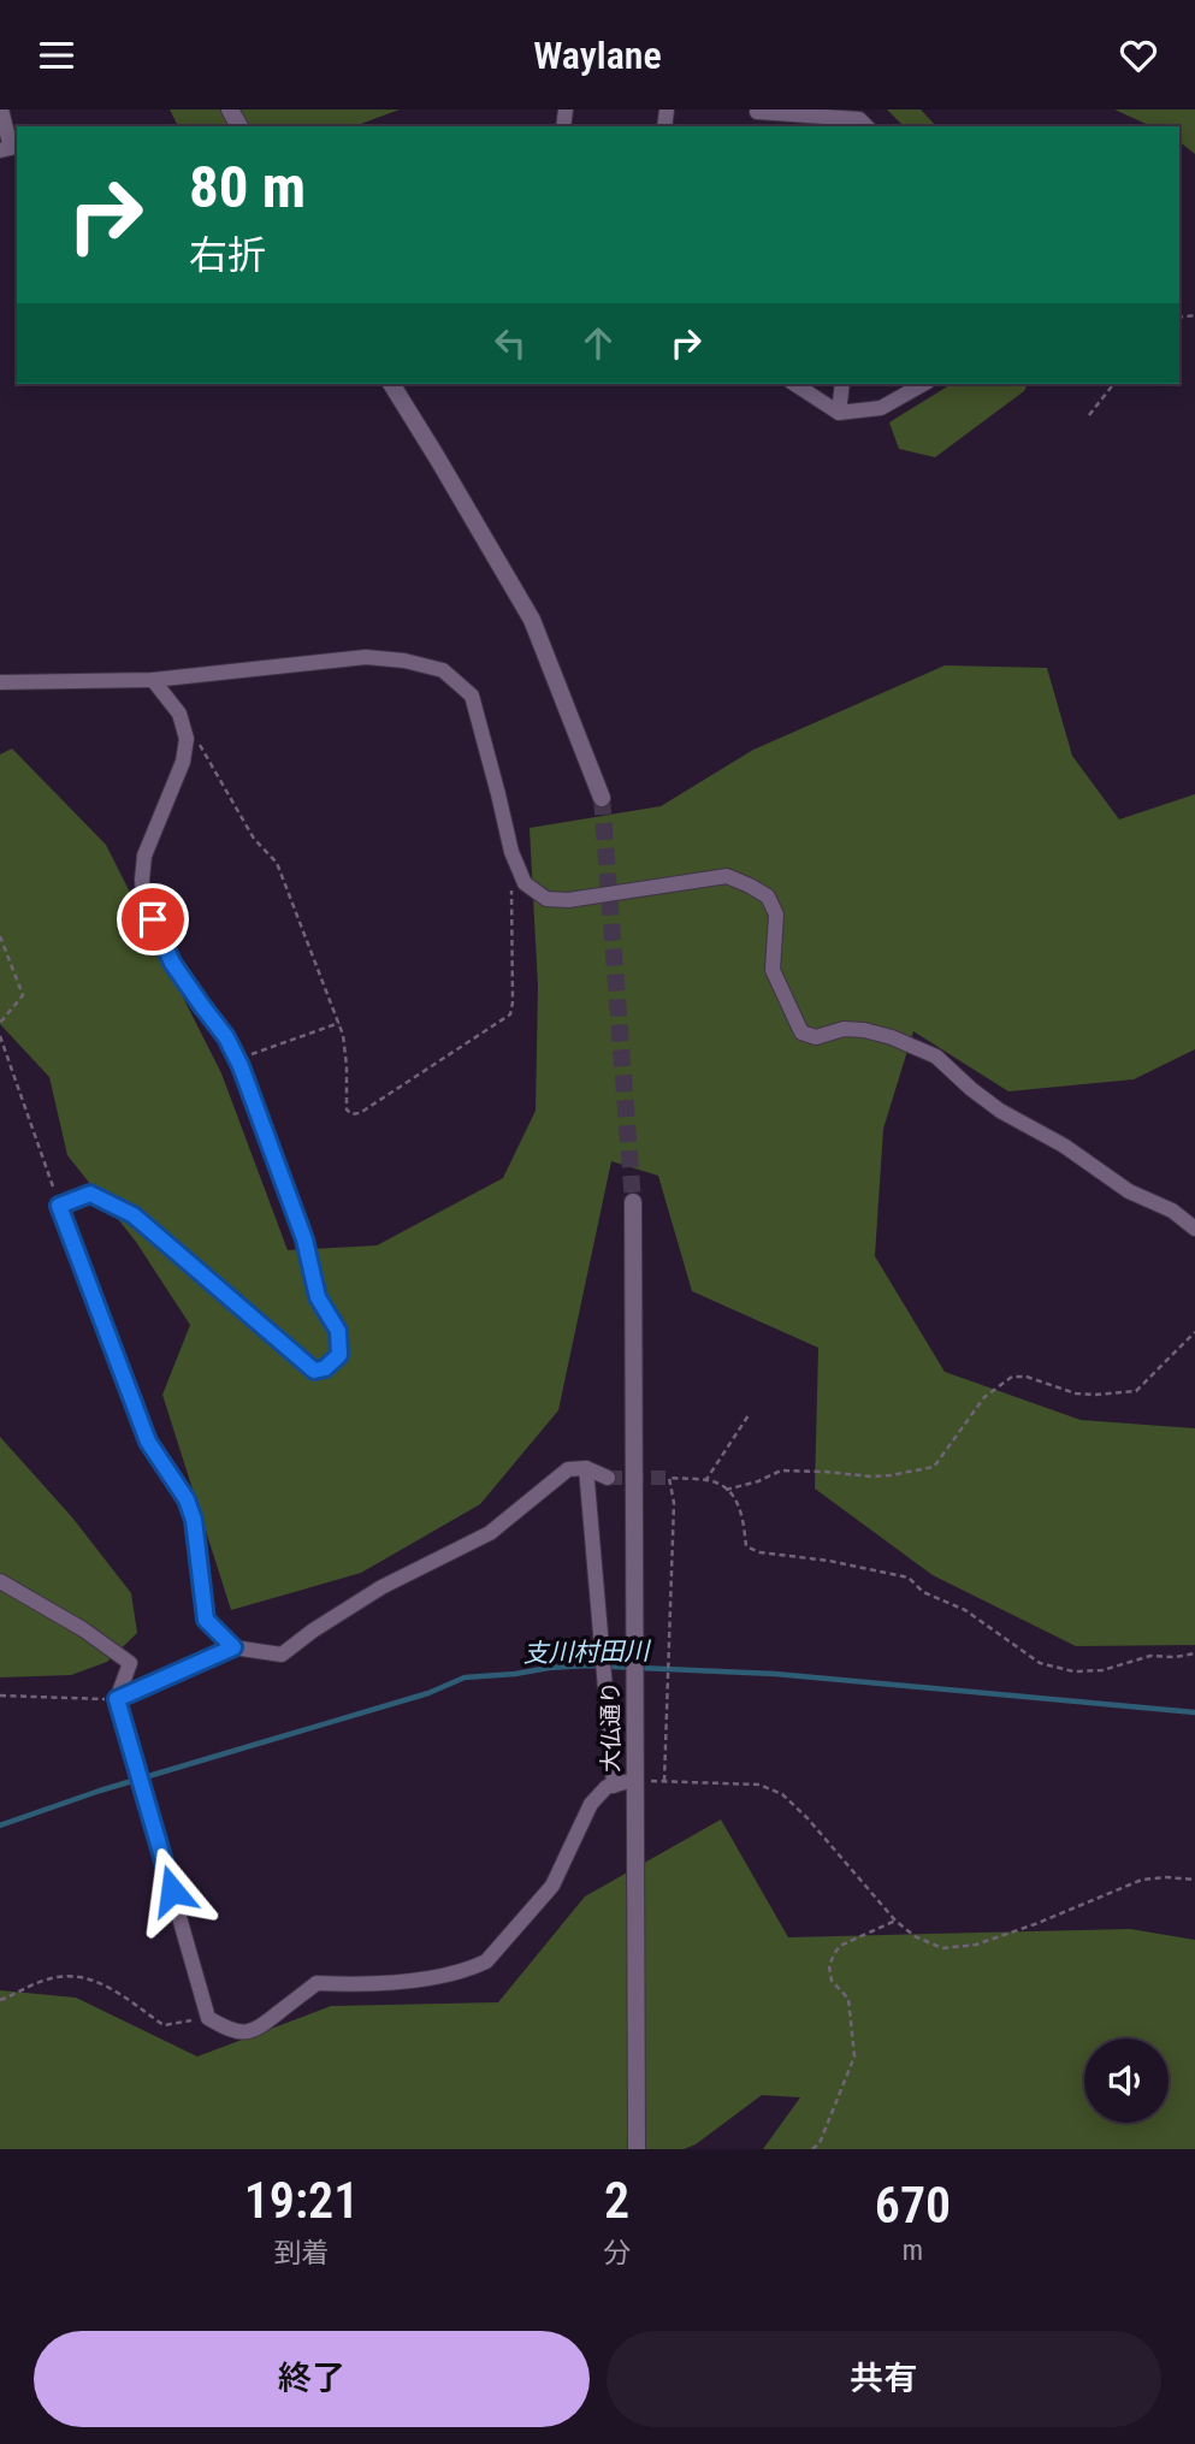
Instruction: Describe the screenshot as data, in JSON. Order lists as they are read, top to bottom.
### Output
{
  "streets": {
    "street": ["大仏通り"]
  },
  "water": ["支川村田川"],
  "page": {
    "header": "Waylane",
    "turn": ["80 m", "右折"],
    "eta": [
      "19:21",
      "到着",
      "2",
      "分",
      "670",
      "m"
    ],
    "buttons": ["終了", "共有"]
  }
}
